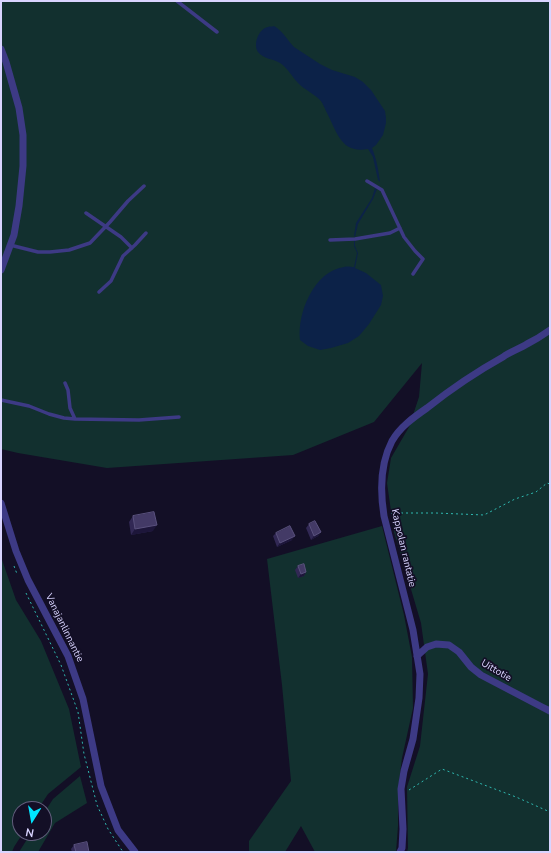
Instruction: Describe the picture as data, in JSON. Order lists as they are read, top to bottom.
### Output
{
  "streets": {
    "street": ["Kappolan rantatie", "Vanajanlinnantie", "Uittotie"]
  },
  "crossings": [
    ["Kappolan rantatie", "Uittotie"]
  ],
  "north": "bottom"
}
